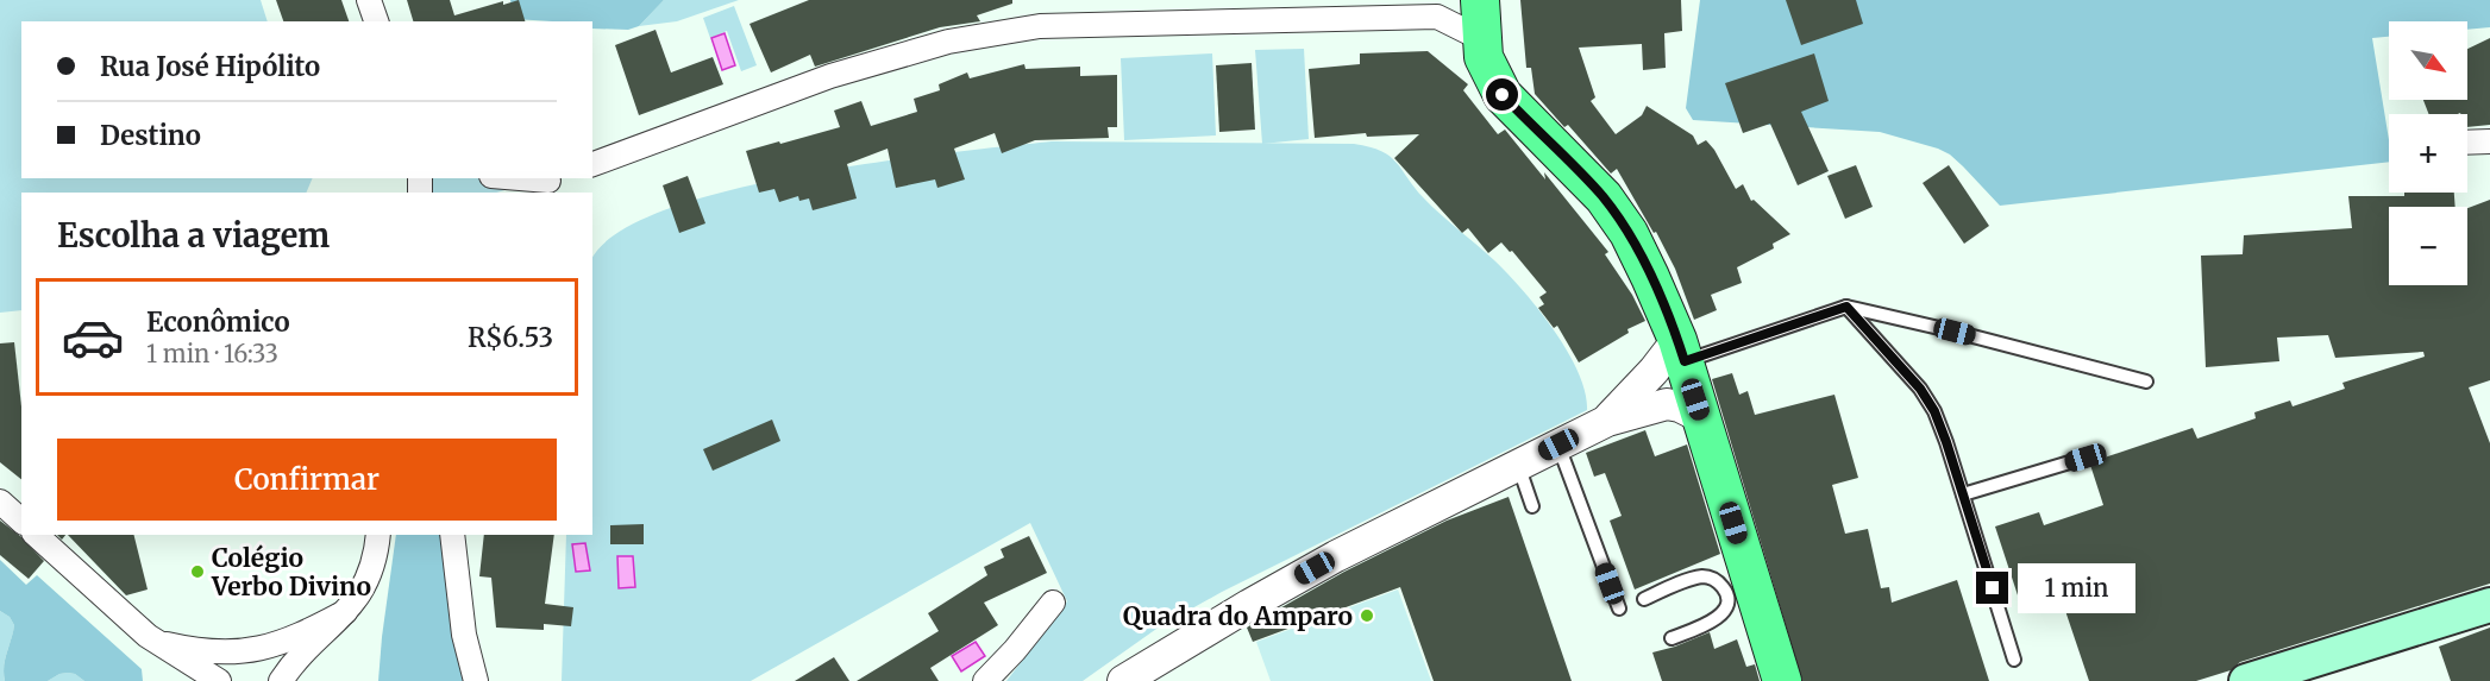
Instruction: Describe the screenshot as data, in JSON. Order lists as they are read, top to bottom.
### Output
{
  "places": ["Colégio Verbo Divino", "Quadra do Amparo"],
  "north": "bottom right",
  "page": {
    "map_buttons": ["+", "−"],
    "banner": ["Rua José Hipólito", "Destino"],
    "heading": "Escolha a viagem",
    "list": [
      {
        "name": "Econômico",
        "note": "1 min · 16:33",
        "value": "R$6.53"
      }
    ],
    "buttons": "Confirmar",
    "bubble": "1 min"
  }
}
